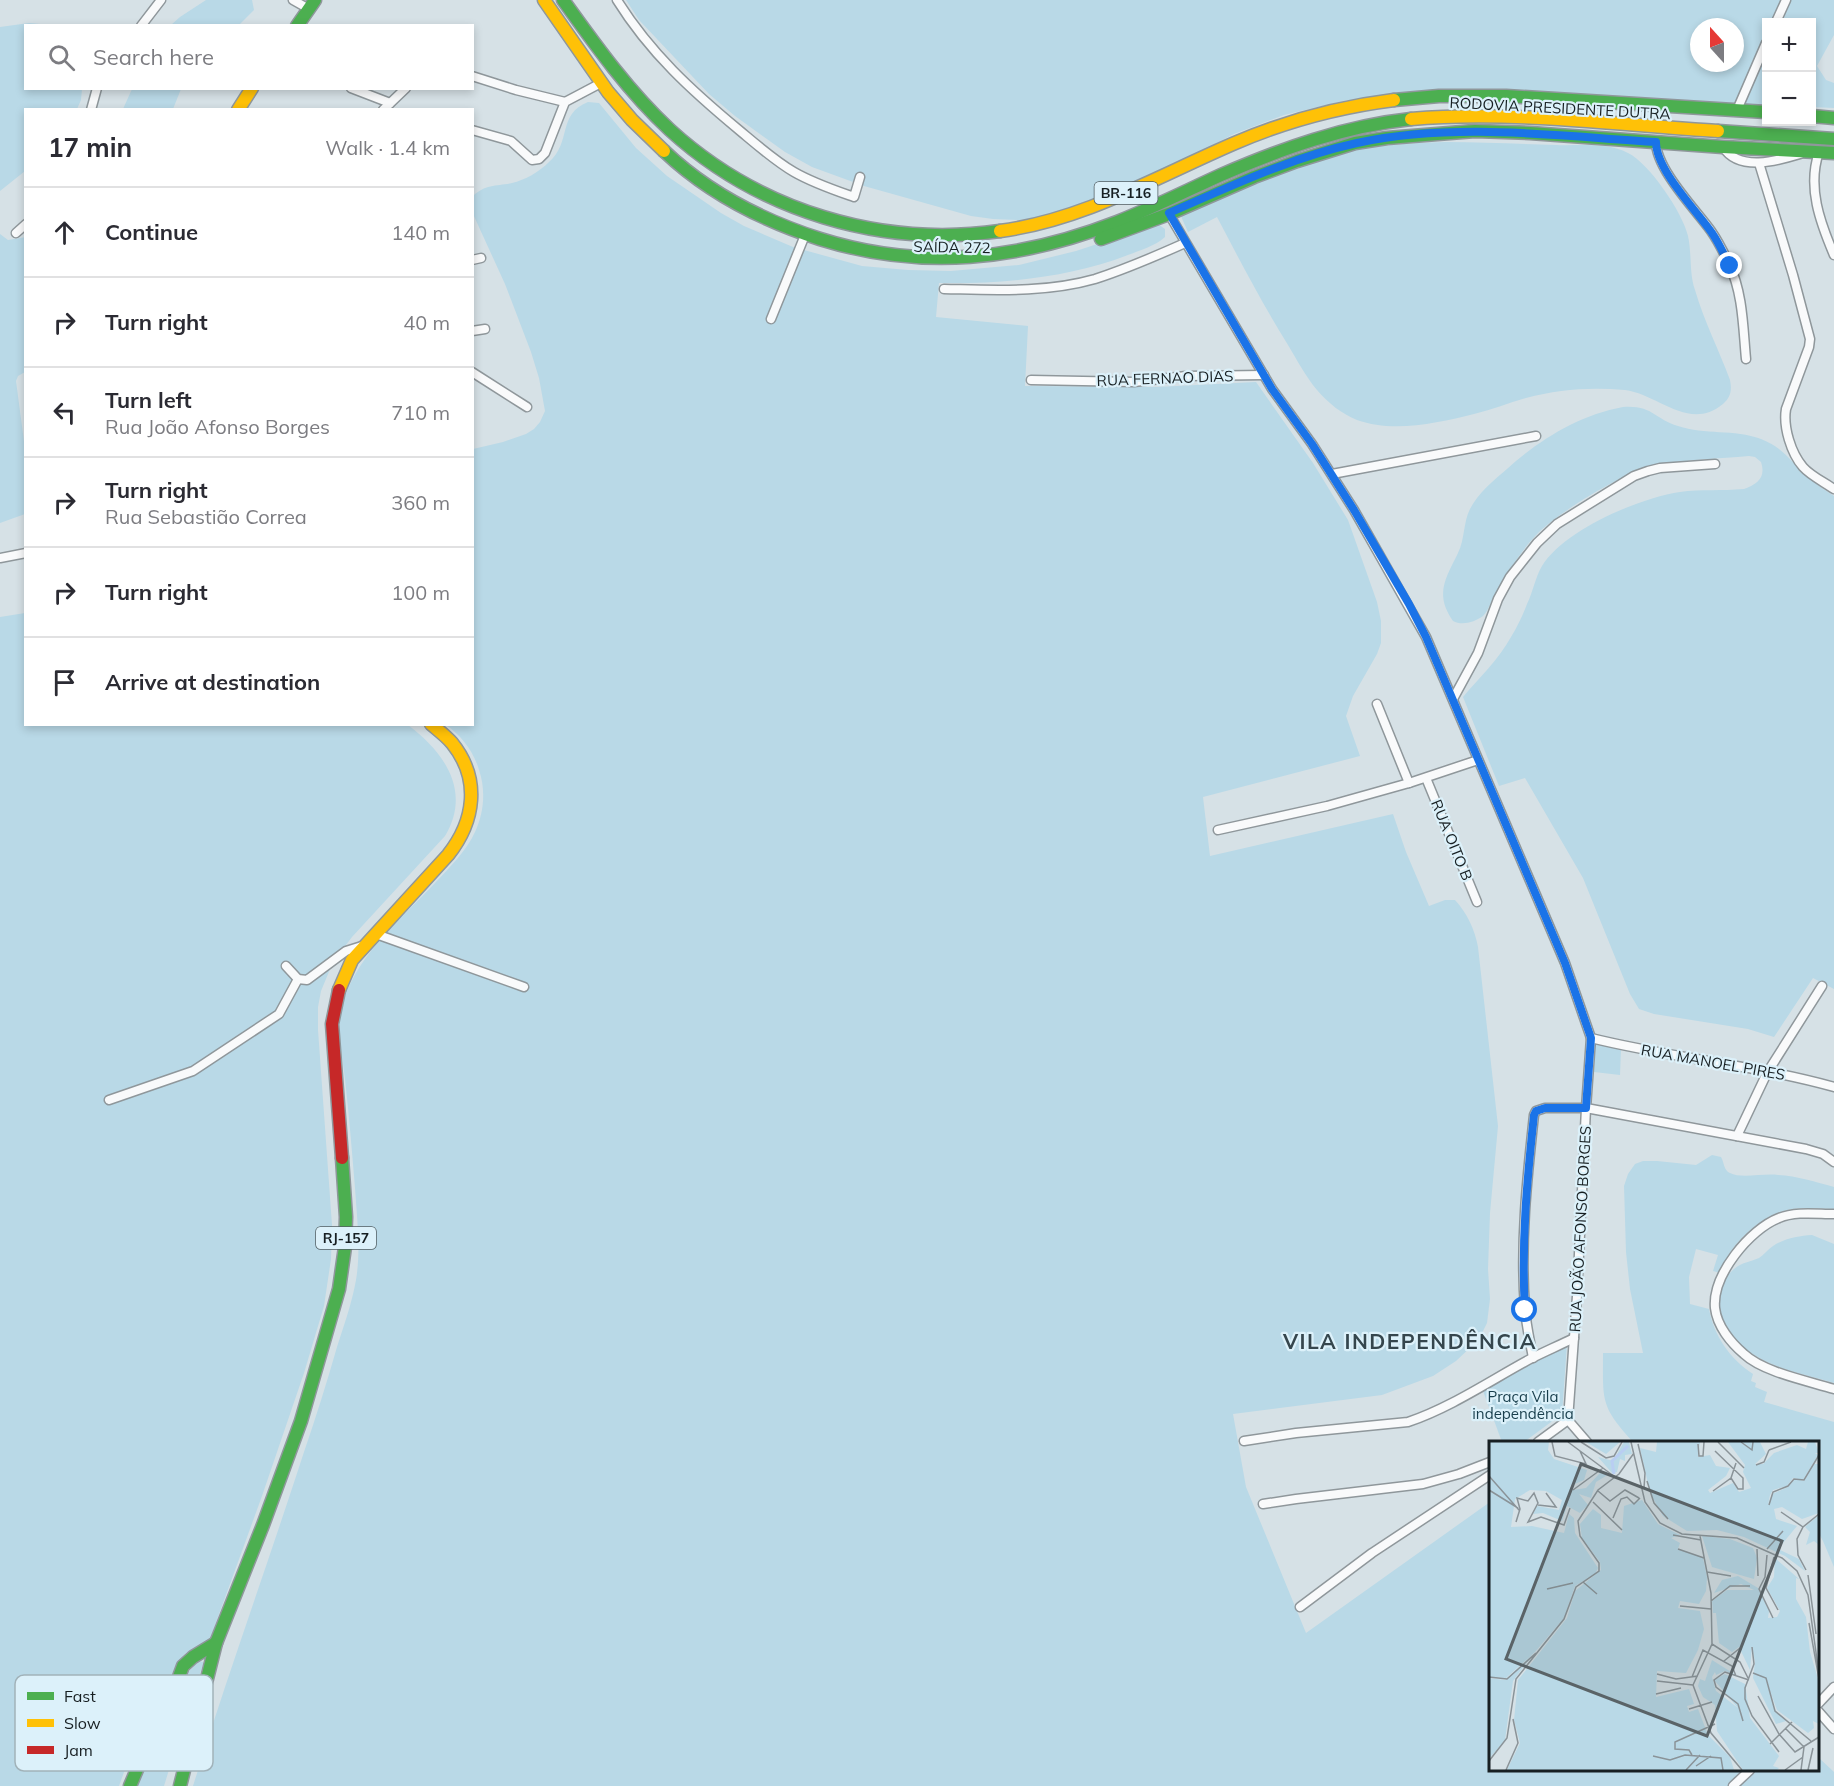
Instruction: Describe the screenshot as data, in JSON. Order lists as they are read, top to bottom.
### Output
{
  "streets": {
    "main road": [
      "RODOVIA PRESIDENTE DUTRA",
      "BR-116",
      "SAÍDA 272",
      "RJ-157"
    ],
    "street": [
      "RUA FERNAO DIAS",
      "RUA OITO B",
      "RUA MANOEL PIRES",
      "RUA JOÃO AFONSO BORGES"
    ]
  },
  "crossings": [
    ["RODOVIA PRESIDENTE DUTRA", "SAÍDA 272"],
    ["SAÍDA 272", "RUA JOÃO AFONSO BORGES"],
    ["RUA FERNAO DIAS", "RUA JOÃO AFONSO BORGES"],
    ["RUA MANOEL PIRES", "RUA JOÃO AFONSO BORGES"]
  ],
  "districts": ["VILA INDEPENDÊNCIA"],
  "parks": ["Praça Vila independência"],
  "legend": ["Fast", "Slow", "Jam"],
  "north": "top",
  "page": {
    "map_buttons": ["+", "−"],
    "search": "Search here",
    "heading": ["17 min", "Walk · 1.4 km"],
    "list": [
      ["Continue", "140 m"],
      ["Turn right", "40 m"],
      ["Turn left", "Rua João Afonso Borges", "710 m"],
      ["Turn right", "Rua Sebastião Correa", "360 m"],
      ["Turn right", "100 m"],
      "Arrive at destination"
    ]
  }
}
